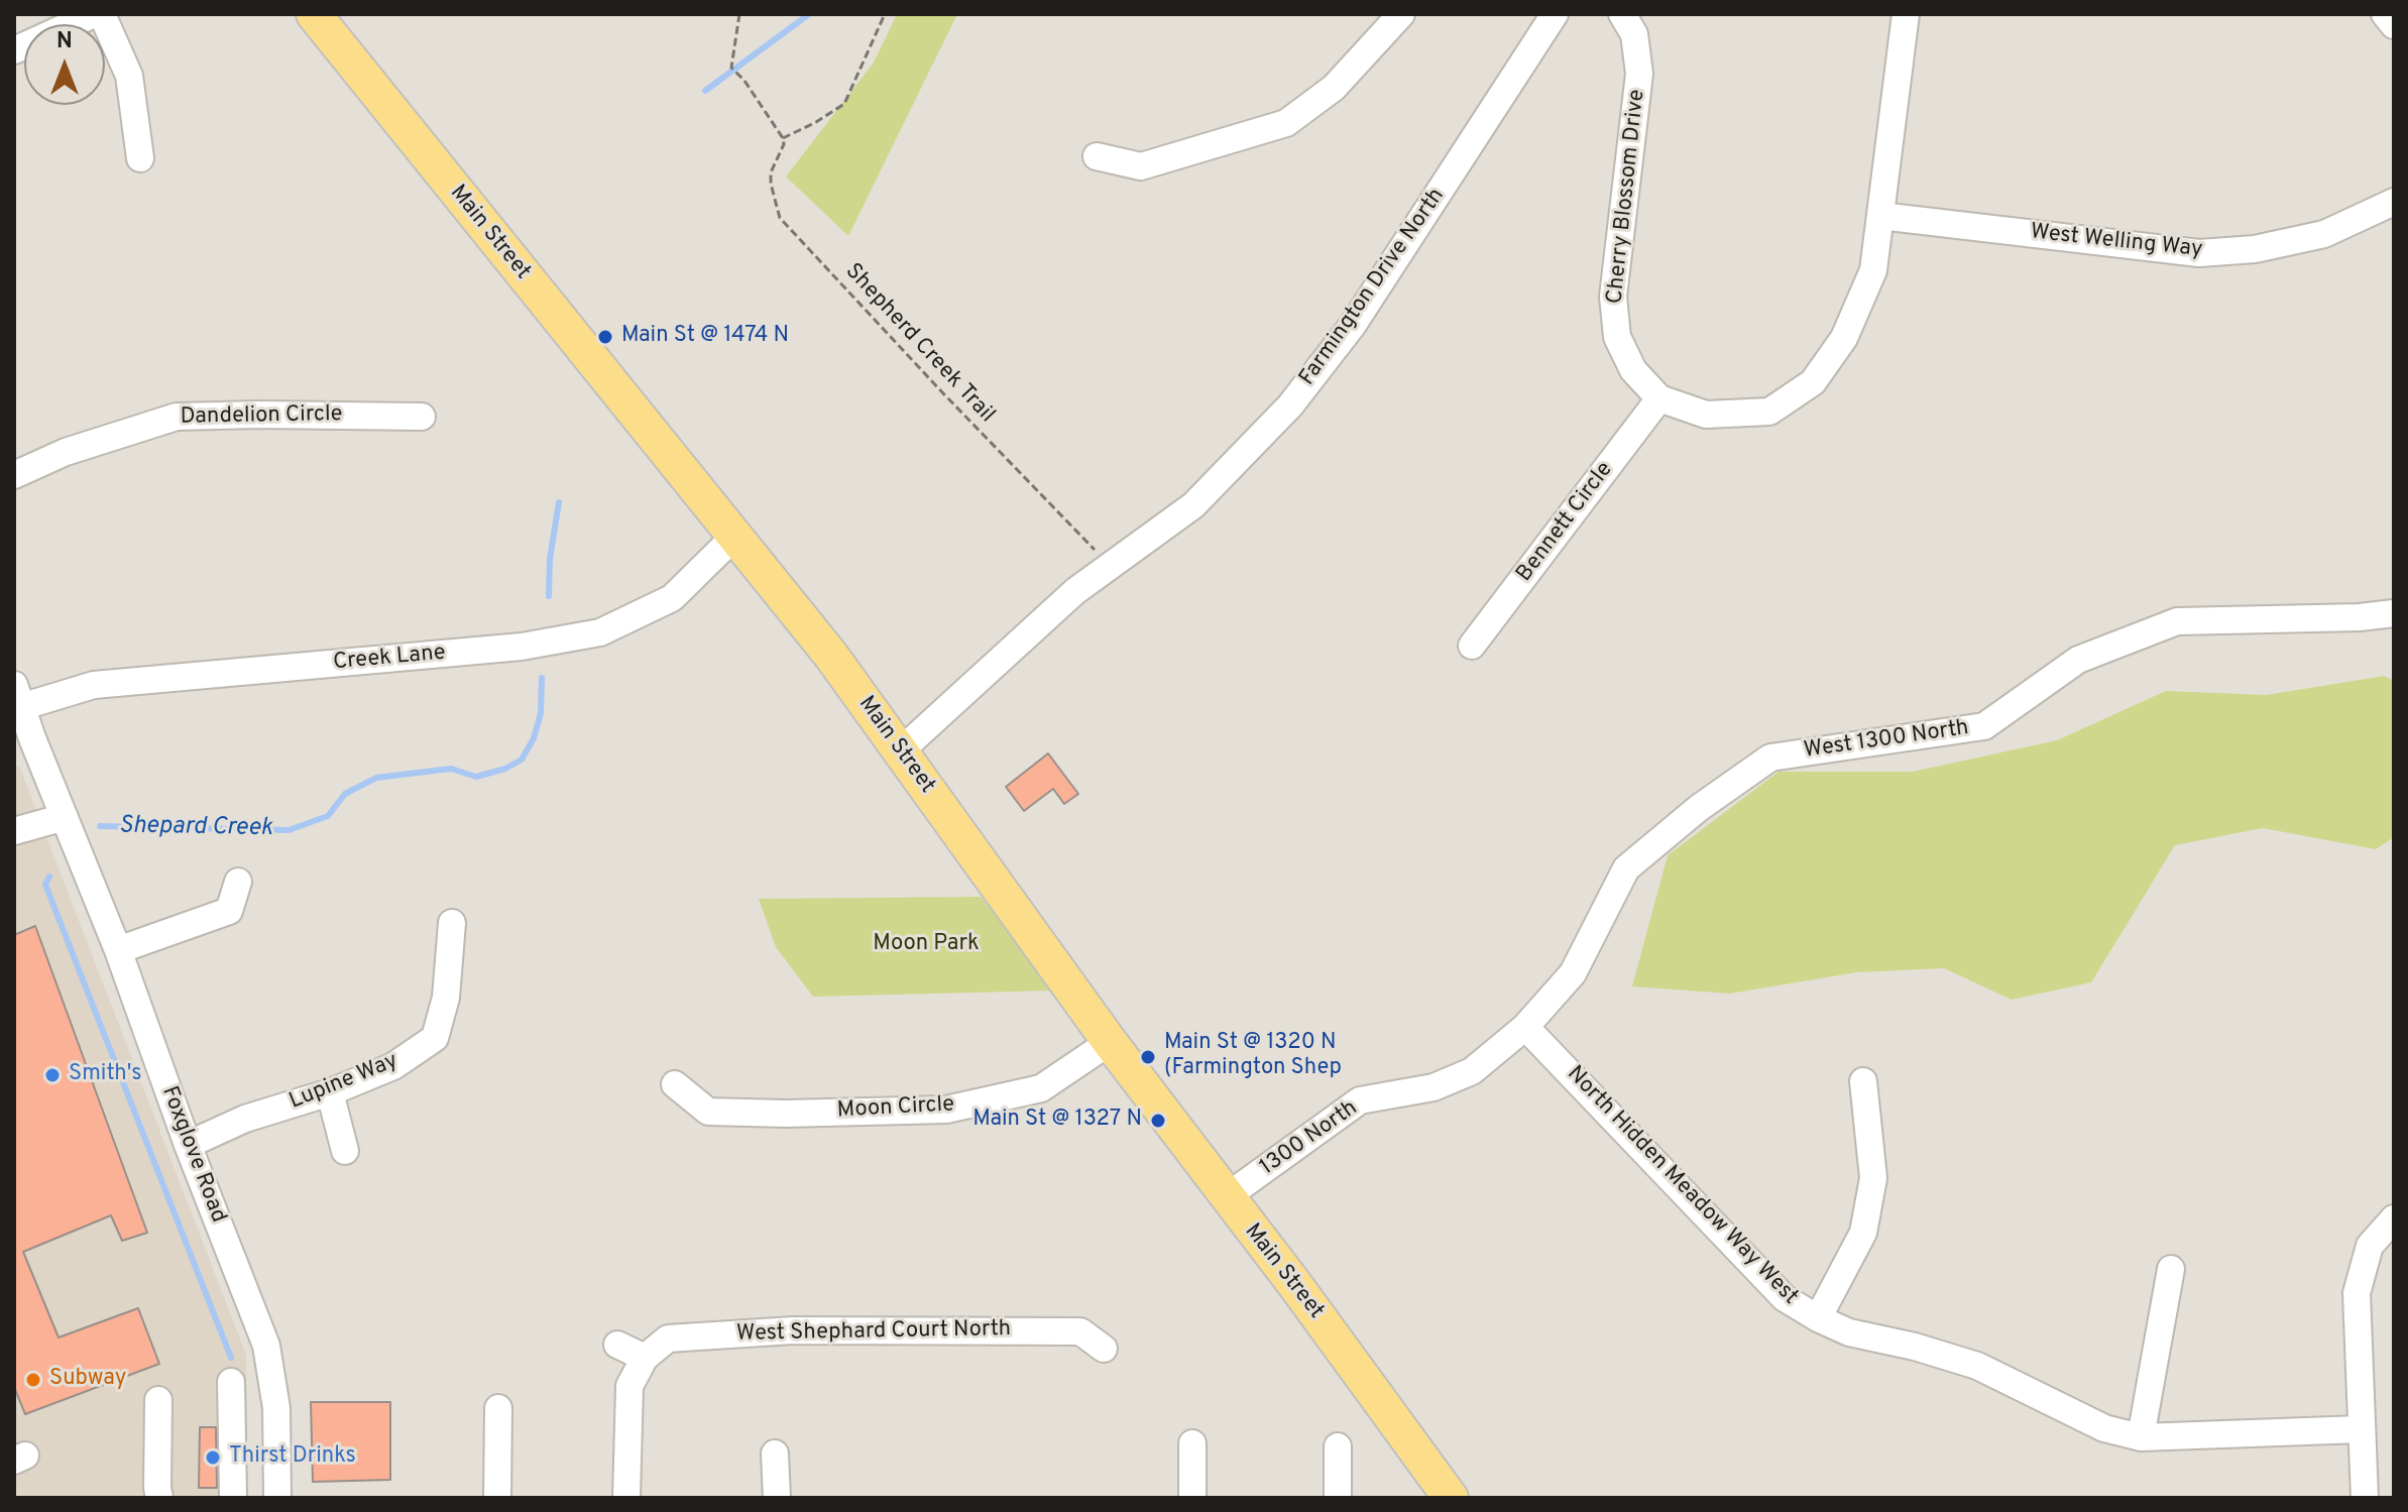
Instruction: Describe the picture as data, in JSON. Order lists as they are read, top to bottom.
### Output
{
  "streets": {
    "main road": ["Main Street"],
    "street": [
      "Cherry Blossom Drive",
      "West Welling Way",
      "Farmington Drive North",
      "Dandelion Circle",
      "Bennett Circle",
      "Creek Lane",
      "West 1300 North",
      "Lupine Way",
      "Moon Circle",
      "1300 North",
      "Foxglove Road",
      "North Hidden Meadow Way West",
      "West Shephard Court North"
    ],
    "path": ["Shepherd Creek Trail"]
  },
  "crossings": [
    ["Cherry Blossom Drive", "West Welling Way"],
    ["Cherry Blossom Drive", "Bennett Circle"],
    ["Main Street", "Farmington Drive North"],
    ["Main Street", "Creek Lane"],
    ["Main Street", "Moon Circle"],
    ["Main Street", "1300 North"],
    ["Creek Lane", "Foxglove Road"],
    ["West 1300 North", "1300 North"],
    ["West 1300 North", "North Hidden Meadow Way West"],
    ["Lupine Way", "Foxglove Road"],
    ["1300 North", "North Hidden Meadow Way West"]
  ],
  "water": ["Shepard Creek"],
  "parks": ["Moon Park"],
  "places": [
    "Main St @ 1474 N",
    "Main St @ 1320 N (Farmington Shep",
    "Smith's",
    "Main St @ 1327 N",
    "Subway",
    "Thirst Drinks"
  ],
  "north": "top"
}
